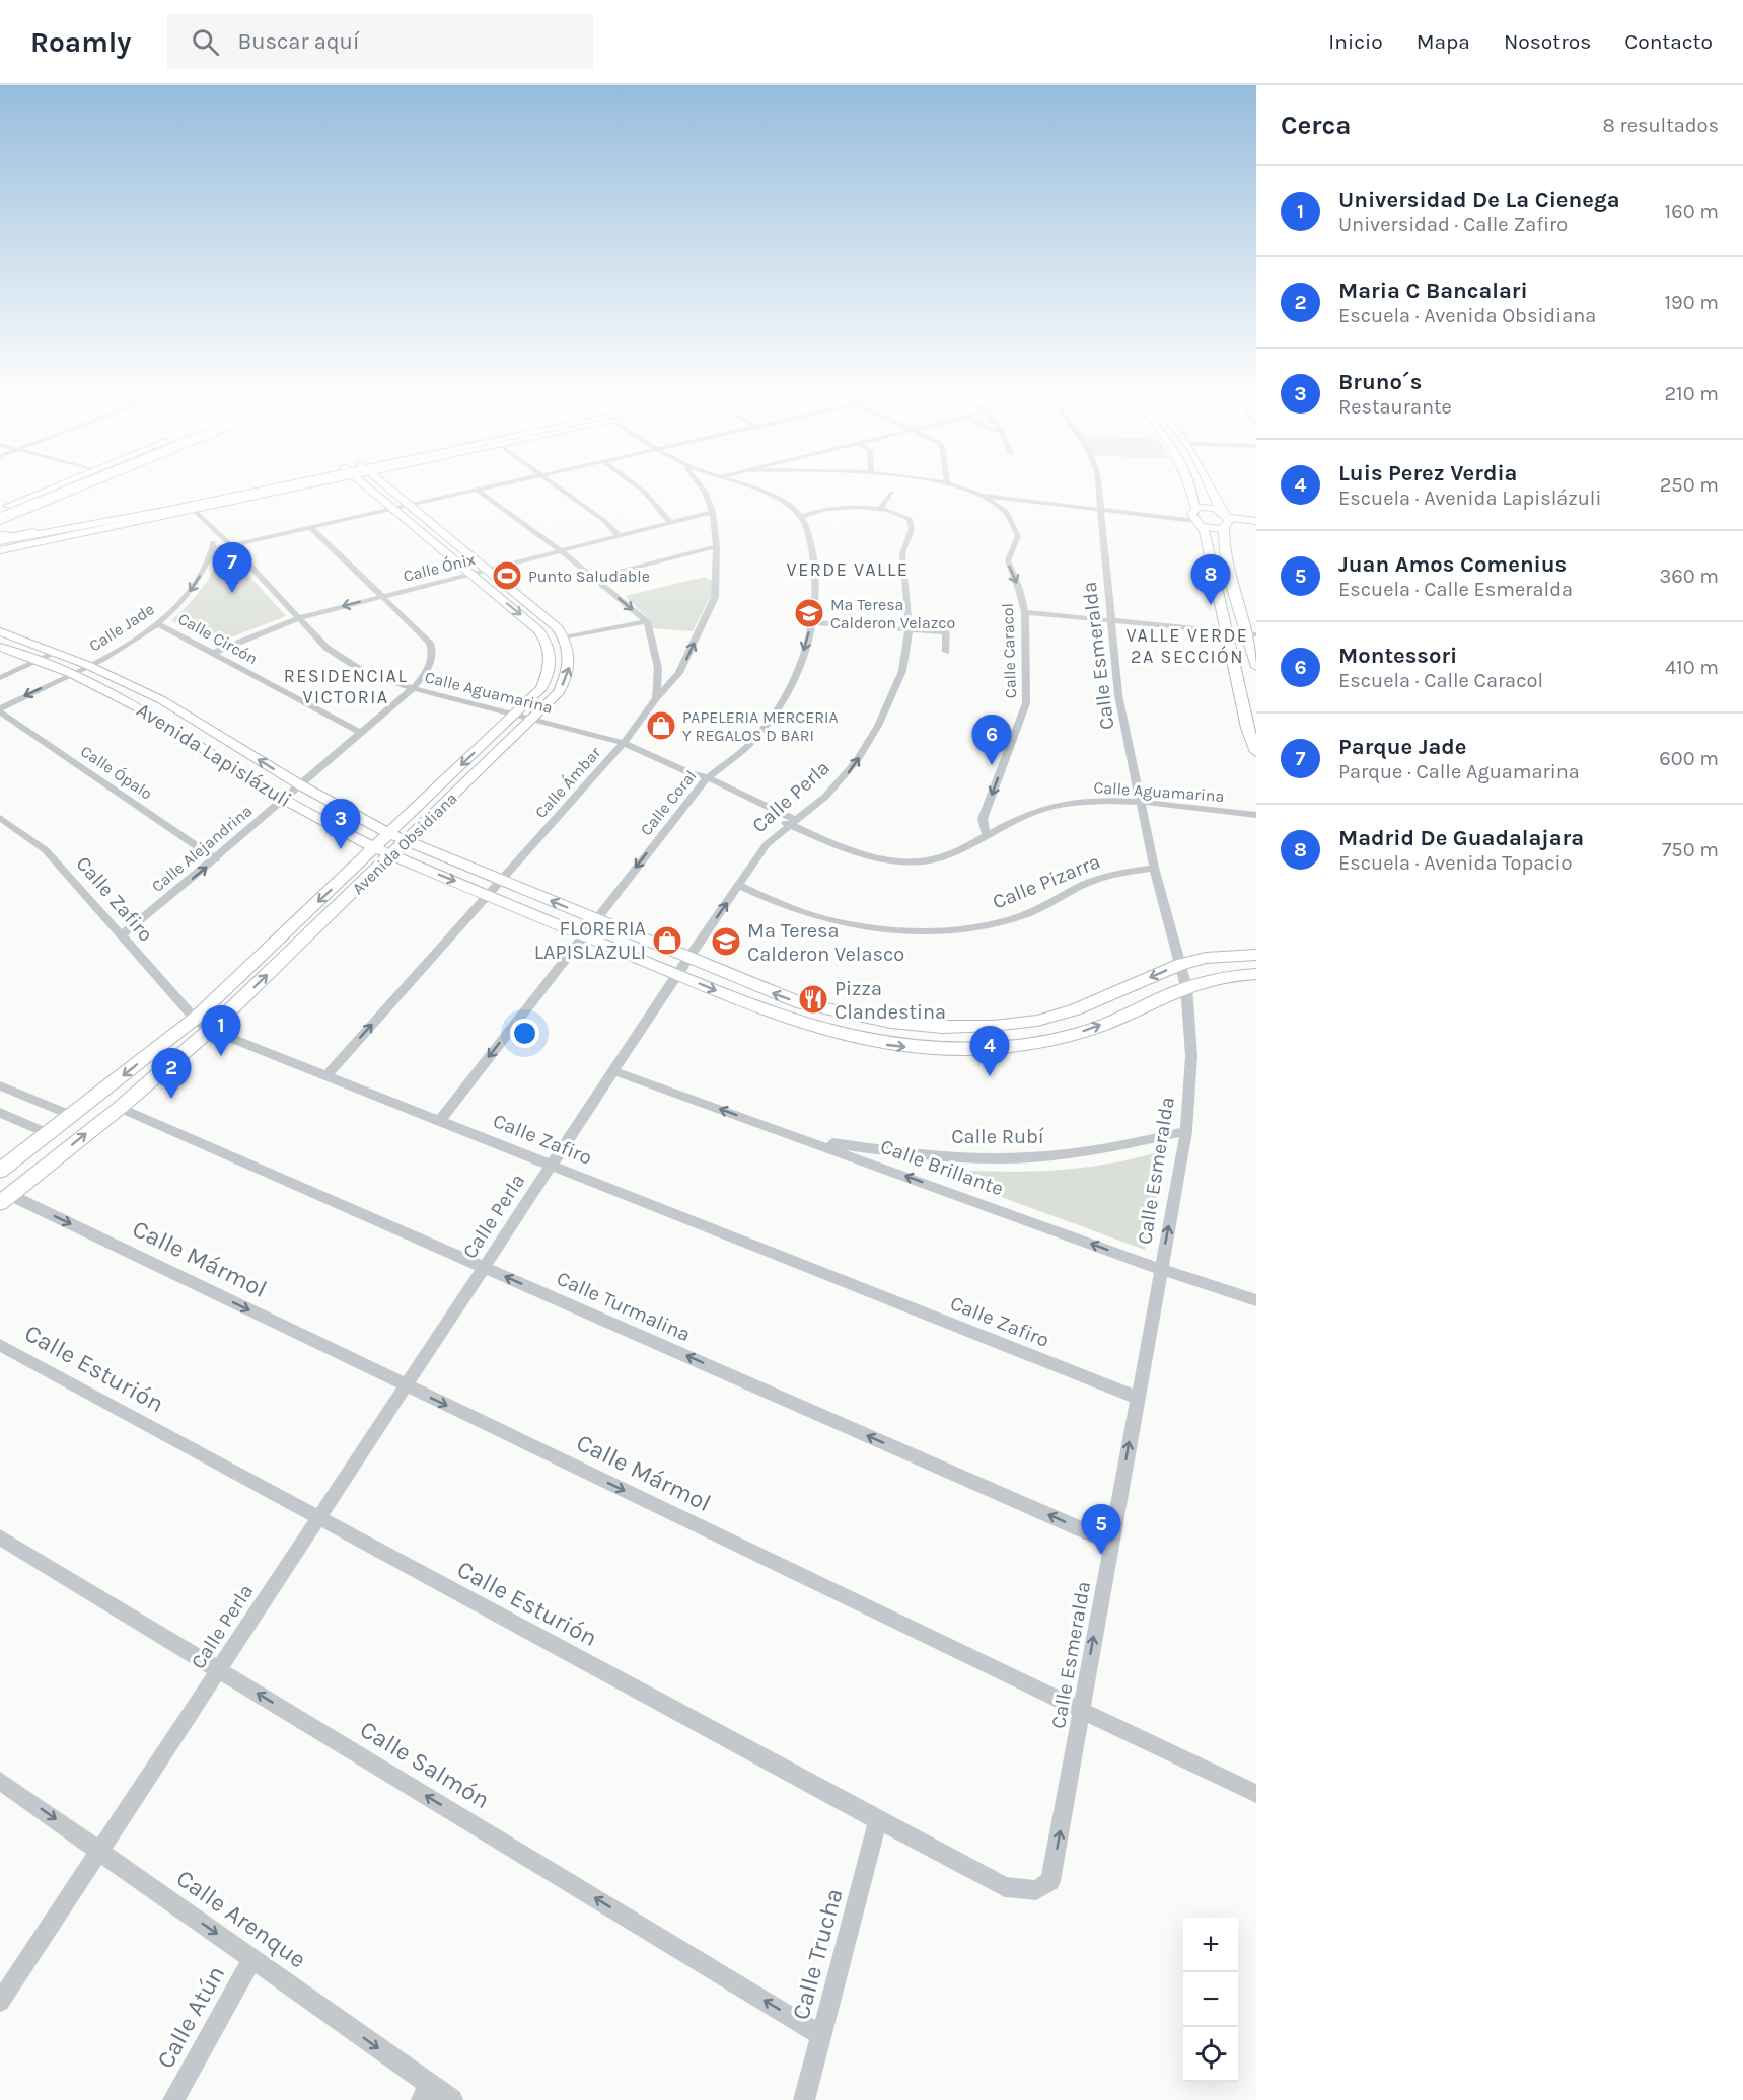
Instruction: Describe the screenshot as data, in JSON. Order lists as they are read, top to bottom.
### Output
{
  "streets": {
    "main road": ["Avenida Lapislázuli", "Avenida Obsidiana"],
    "street": [
      "Calle Ónix",
      "Calle Jade",
      "Calle Circón",
      "Calle Caracol",
      "Calle Esmeralda",
      "Calle Aguamarina",
      "Calle Ópalo",
      "Calle Ámbar",
      "Calle Perla",
      "Calle Coral",
      "Calle Alejandrina",
      "Calle Pizarra",
      "Calle Zafiro",
      "Calle Rubí",
      "Calle Brillante",
      "Calle Mármol",
      "Calle Turmalina",
      "Calle Esturión",
      "Calle Salmón",
      "Calle Arenque",
      "Calle Trucha",
      "Calle Atún"
    ]
  },
  "crossings": [
    ["Calle Ónix", "Calle Circón"],
    ["Calle Ónix", "Calle Aguamarina"],
    ["Calle Ónix", "Calle Ámbar"],
    ["Calle Ónix", "Avenida Obsidiana"],
    ["Calle Ónix", "Calle Alejandrina"],
    ["Calle Jade", "Calle Circón"],
    ["Calle Jade", "Calle Aguamarina"],
    ["Calle Jade", "Avenida Lapislázuli"],
    ["Calle Jade", "Calle Ópalo"],
    ["Calle Circón", "Calle Alejandrina"],
    ["Calle Caracol", "Calle Aguamarina"],
    ["Calle Esmeralda", "Calle Aguamarina"],
    ["Calle Esmeralda", "Avenida Lapislázuli"],
    ["Calle Esmeralda", "Calle Pizarra"],
    ["Calle Esmeralda", "Calle Zafiro"],
    ["Calle Esmeralda", "Calle Rubí"],
    ["Calle Esmeralda", "Calle Brillante"],
    ["Calle Esmeralda", "Calle Mármol"],
    ["Calle Esmeralda", "Calle Turmalina"],
    ["Calle Esmeralda", "Calle Esturión"],
    ["Calle Aguamarina", "Calle Ámbar"],
    ["Calle Aguamarina", "Calle Perla"],
    ["Calle Aguamarina", "Calle Coral"],
    ["Calle Aguamarina", "Avenida Obsidiana"],
    ["Calle Aguamarina", "Calle Alejandrina"],
    ["Avenida Lapislázuli", "Calle Ámbar"],
    ["Avenida Lapislázuli", "Calle Perla"],
    ["Avenida Lapislázuli", "Calle Coral"],
    ["Avenida Lapislázuli", "Avenida Obsidiana"],
    ["Avenida Lapislázuli", "Calle Alejandrina"],
    ["Calle Ópalo", "Calle Alejandrina"],
    ["Calle Ámbar", "Calle Zafiro"],
    ["Calle Perla", "Calle Coral"],
    ["Calle Perla", "Calle Pizarra"],
    ["Calle Perla", "Calle Zafiro"],
    ["Calle Perla", "Calle Brillante"],
    ["Calle Perla", "Calle Mármol"],
    ["Calle Perla", "Calle Turmalina"],
    ["Calle Perla", "Calle Esturión"],
    ["Calle Perla", "Calle Salmón"],
    ["Calle Perla", "Calle Arenque"],
    ["Calle Coral", "Calle Zafiro"],
    ["Avenida Obsidiana", "Calle Zafiro"],
    ["Avenida Obsidiana", "Calle Mármol"],
    ["Avenida Obsidiana", "Calle Turmalina"],
    ["Calle Alejandrina", "Calle Zafiro"],
    ["Calle Rubí", "Calle Brillante"],
    ["Calle Esturión", "Calle Trucha"],
    ["Calle Salmón", "Calle Trucha"],
    ["Calle Arenque", "Calle Atún"]
  ],
  "one_way": [
    "Calle Caracol",
    "Calle Esmeralda",
    "Calle Ámbar",
    "Calle Coral",
    "Calle Brillante",
    "Calle Mármol",
    "Calle Turmalina",
    "Calle Salmón",
    "Calle Arenque"
  ],
  "districts": ["VERDE VALLE", "VALLE VERDE 2A SECCIÓN", "RESIDENCIAL VICTORIA"],
  "places": {
    "sports": ["Punto Saludable"],
    "school or university": ["Ma Teresa Calderon Velazco", "Ma Teresa Calderon Velasco"],
    "shop": ["PAPELERIA MERCERIA Y REGALOS D BARI", "FLORERIA LAPISLAZULI"],
    "restaurant": ["Pizza Clandestina"]
  },
  "page": {
    "header": "Roamly",
    "search": "Buscar aquí",
    "nav": [
      "Inicio",
      "Mapa",
      "Nosotros",
      "Contacto"
    ],
    "heading": ["Cerca", "8 resultados"],
    "list": [
      {
        "mark": "1",
        "name": "Universidad De La Cienega",
        "note": "Universidad · Calle Zafiro",
        "value": "160 m"
      },
      {
        "mark": "2",
        "name": "Maria C Bancalari",
        "note": "Escuela · Avenida Obsidiana",
        "value": "190 m"
      },
      {
        "mark": "3",
        "name": "Bruno´s",
        "note": "Restaurante",
        "value": "210 m"
      },
      {
        "mark": "4",
        "name": "Luis Perez Verdia",
        "note": "Escuela · Avenida Lapislázuli",
        "value": "250 m"
      },
      {
        "mark": "5",
        "name": "Juan Amos Comenius",
        "note": "Escuela · Calle Esmeralda",
        "value": "360 m"
      },
      {
        "mark": "6",
        "name": "Montessori",
        "note": "Escuela · Calle Caracol",
        "value": "410 m"
      },
      {
        "mark": "7",
        "name": "Parque Jade",
        "note": "Parque · Calle Aguamarina",
        "value": "600 m"
      },
      {
        "mark": "8",
        "name": "Madrid De Guadalajara",
        "note": "Escuela · Avenida Topacio",
        "value": "750 m"
      }
    ],
    "pins": [
      "7",
      "8",
      "6",
      "3",
      "1",
      "4",
      "2",
      "5"
    ],
    "map_buttons": ["+", "−"]
  }
}
